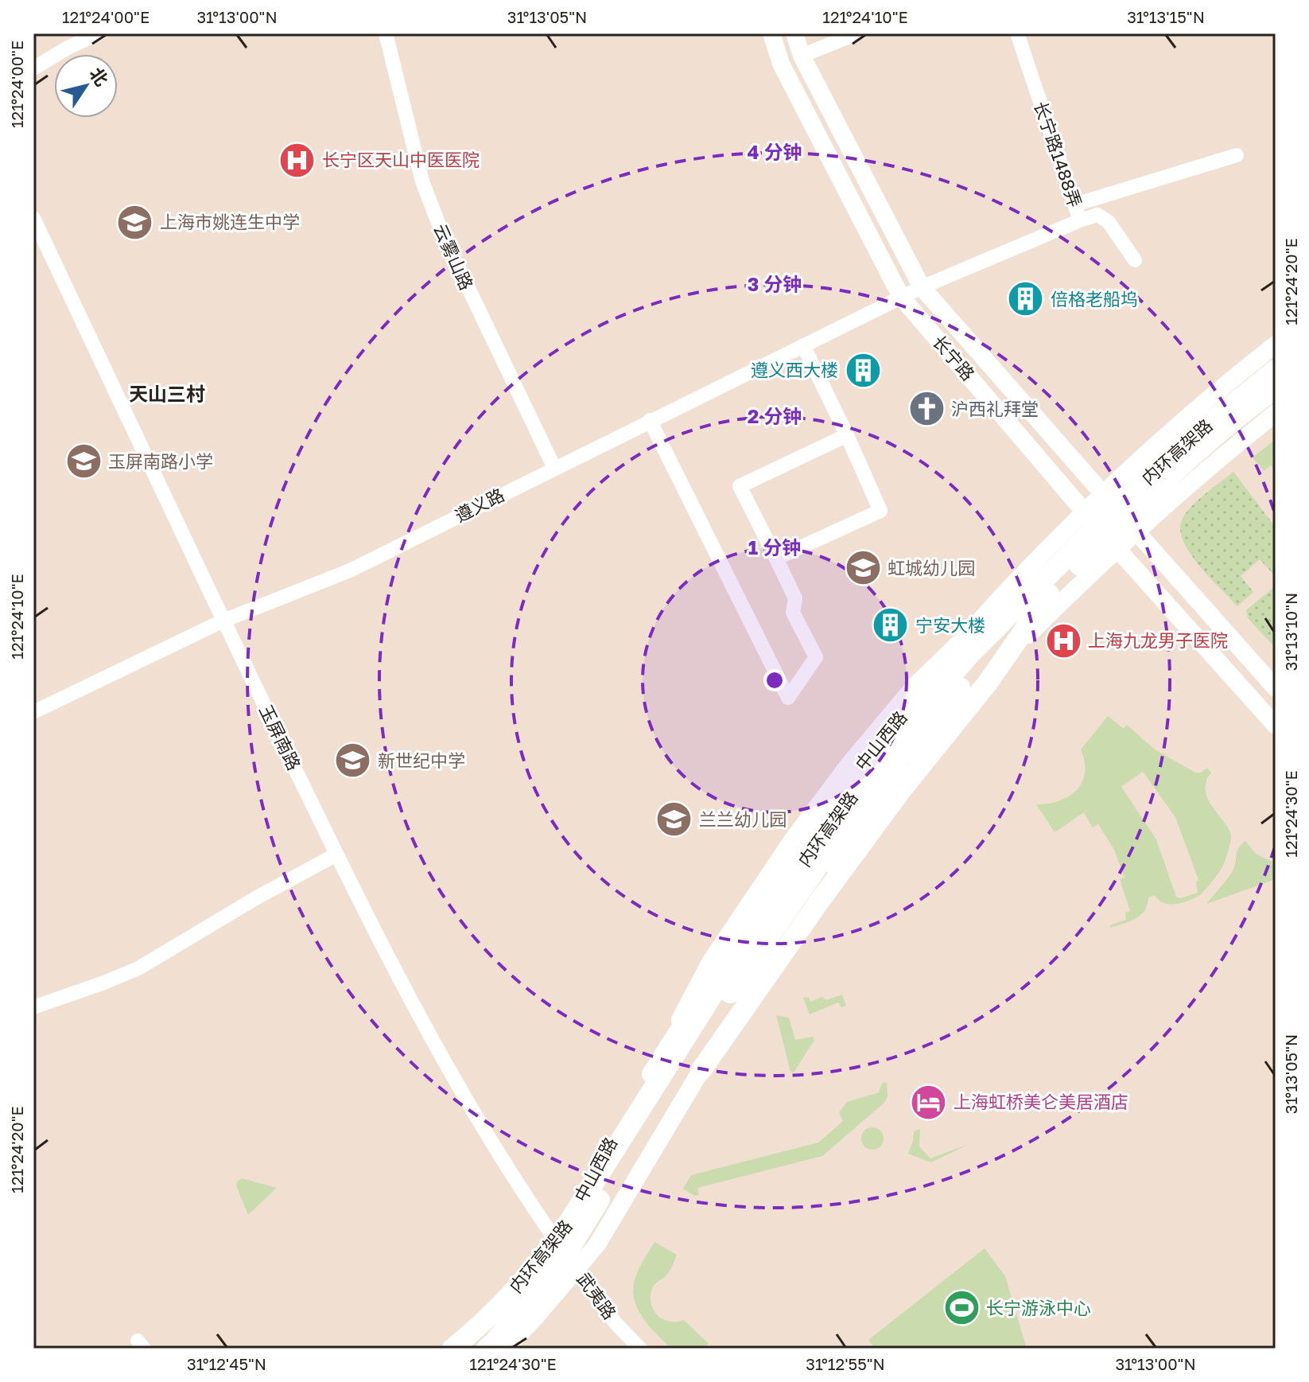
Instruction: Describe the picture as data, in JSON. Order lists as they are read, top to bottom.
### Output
{
  "streets": {
    "highway": ["内环高架路"],
    "main road": ["长宁路", "中山西路"],
    "street": [
      "长宁路1488弄",
      "云雾山路",
      "遵义路",
      "玉屏南路",
      "武夷路"
    ]
  },
  "crossings": [
    ["长宁路1488弄", "长宁路"],
    ["长宁路1488弄", "遵义路"],
    ["云雾山路", "遵义路"],
    ["长宁路", "内环高架路"],
    ["长宁路", "遵义路"],
    ["长宁路", "中山西路"],
    ["内环高架路", "中山西路"],
    ["遵义路", "玉屏南路"],
    ["玉屏南路", "中山西路"],
    ["玉屏南路", "武夷路"],
    ["中山西路", "武夷路"]
  ],
  "districts": ["天山三村"],
  "places": {
    "hospital": ["长宁区天山中医医院", "上海九龙男子医院"],
    "school or university": [
      "上海市姚连生中学",
      "玉屏南路小学",
      "虹城幼儿园",
      "新世纪中学",
      "兰兰幼儿园"
    ],
    "building": ["倍格老船坞", "遵义西大楼", "宁安大楼"],
    "church": ["沪西礼拜堂"],
    "hotel": ["上海虹桥美仑美居酒店"],
    "sports": ["长宁游泳中心"]
  },
  "north": "top right",
  "coordinates": [
    "121°24'00\"E",
    "31°13'00\"N",
    "31°13'05\"N",
    "121°24'10\"E",
    "31°13'15\"N",
    "121°24'20\"E",
    "31°13'10\"N",
    "121°24'30\"E",
    "31°12'45\"N",
    "31°12'55\"N"
  ],
  "rings": [
    "4 分钟",
    "3 分钟",
    "2 分钟",
    "1 分钟"
  ]
}
